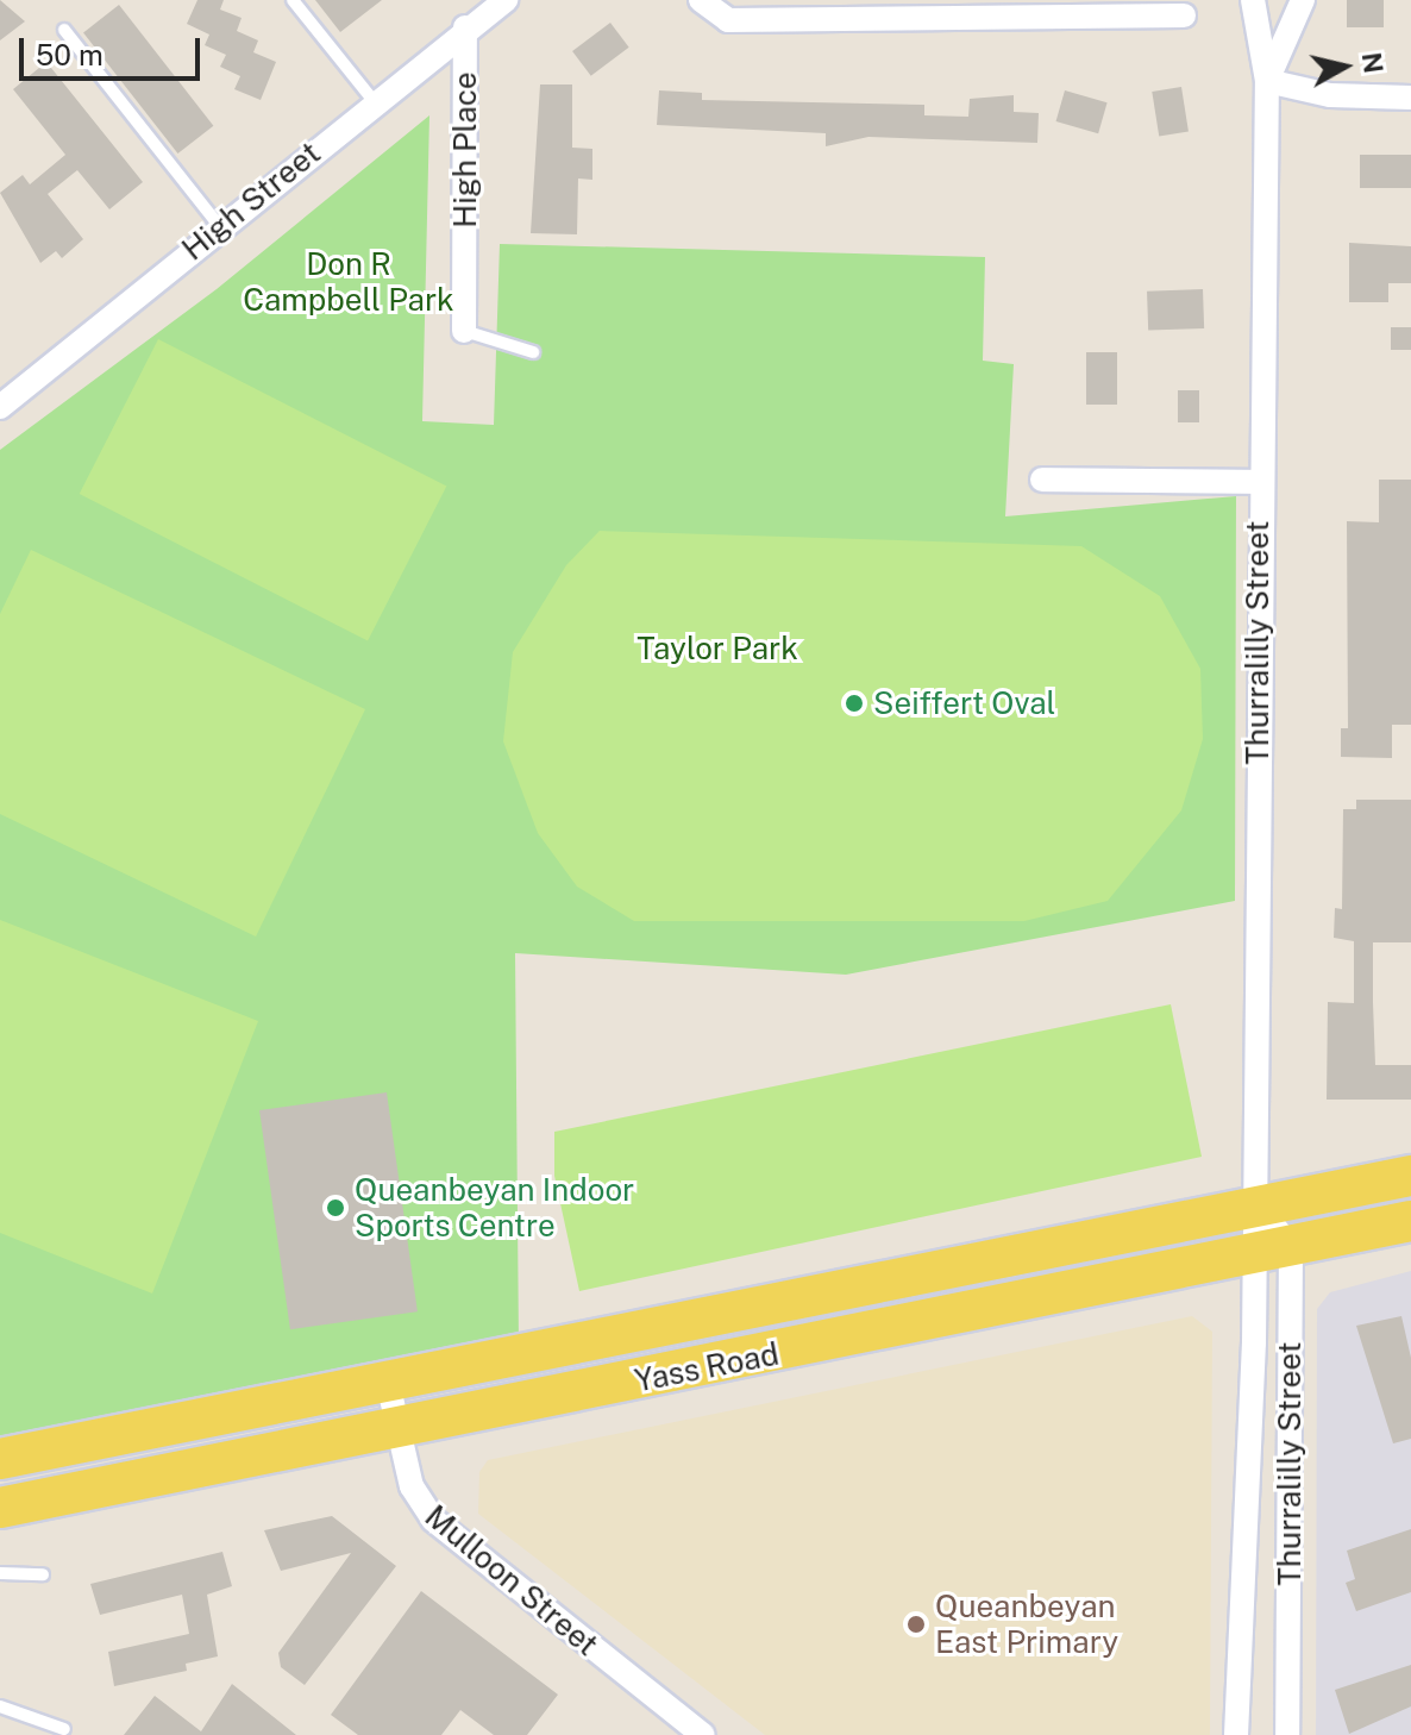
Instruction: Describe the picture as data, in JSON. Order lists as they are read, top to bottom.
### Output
{
  "streets": {
    "main road": ["Yass Road"],
    "street": [
      "High Place",
      "High Street",
      "Thurralilly Street",
      "Mulloon Street"
    ]
  },
  "crossings": [
    ["High Place", "High Street"],
    ["Thurralilly Street", "Yass Road"],
    ["Yass Road", "Mulloon Street"]
  ],
  "parks": ["Don R Campbell Park", "Taylor Park"],
  "places": ["Seiffert Oval", "Queanbeyan Indoor Sports Centre", "Queanbeyan East Primary"],
  "scale_bar": "50 m",
  "north": "right"
}
